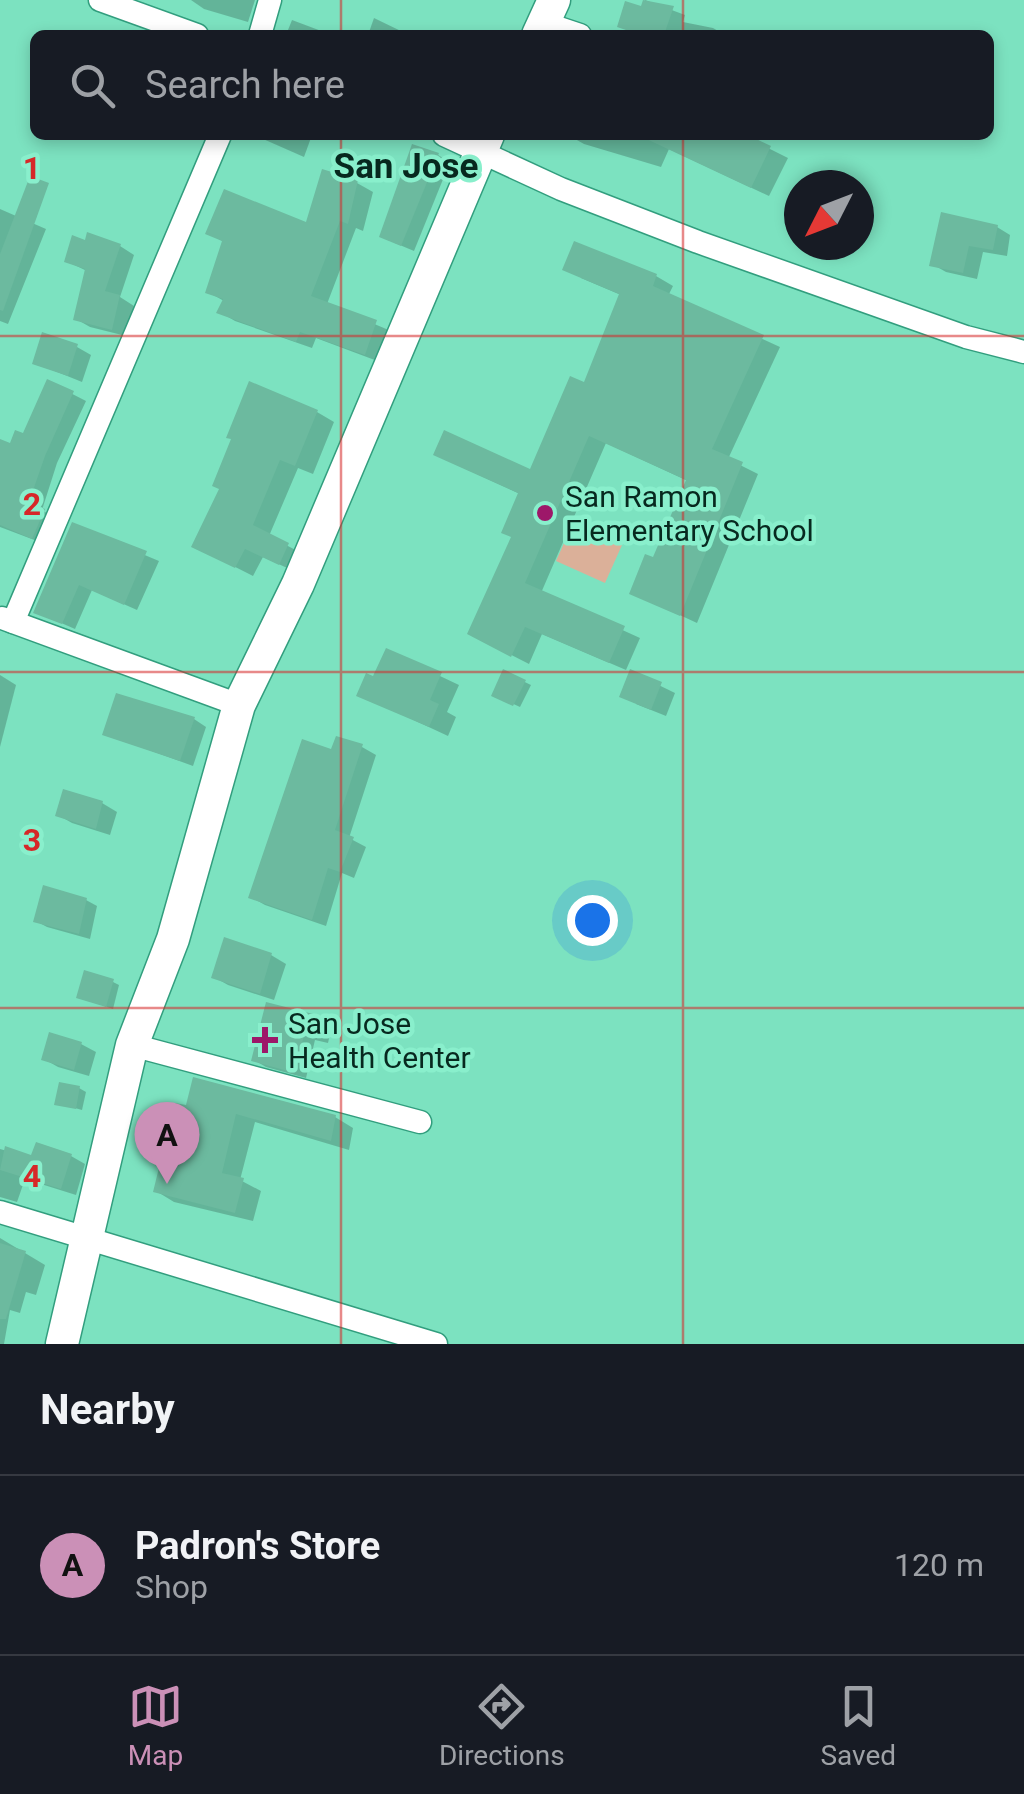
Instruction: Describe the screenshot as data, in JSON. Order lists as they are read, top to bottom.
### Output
{
  "districts": ["San Jose"],
  "places": {
    "other": ["San Ramon Elementary School"],
    "health": ["San Jose Health Center"]
  },
  "north": "bottom left",
  "page": {
    "search": "Search here",
    "pins": "A",
    "heading": "Nearby",
    "list": [
      {
        "mark": "A",
        "name": "Padron's Store",
        "note": "Shop",
        "value": "120 m"
      }
    ],
    "nav": ["Map", "Directions", "Saved"]
  },
  "grid": {
    "rows": [
      "1",
      "2",
      "3",
      "4"
    ]
  }
}
